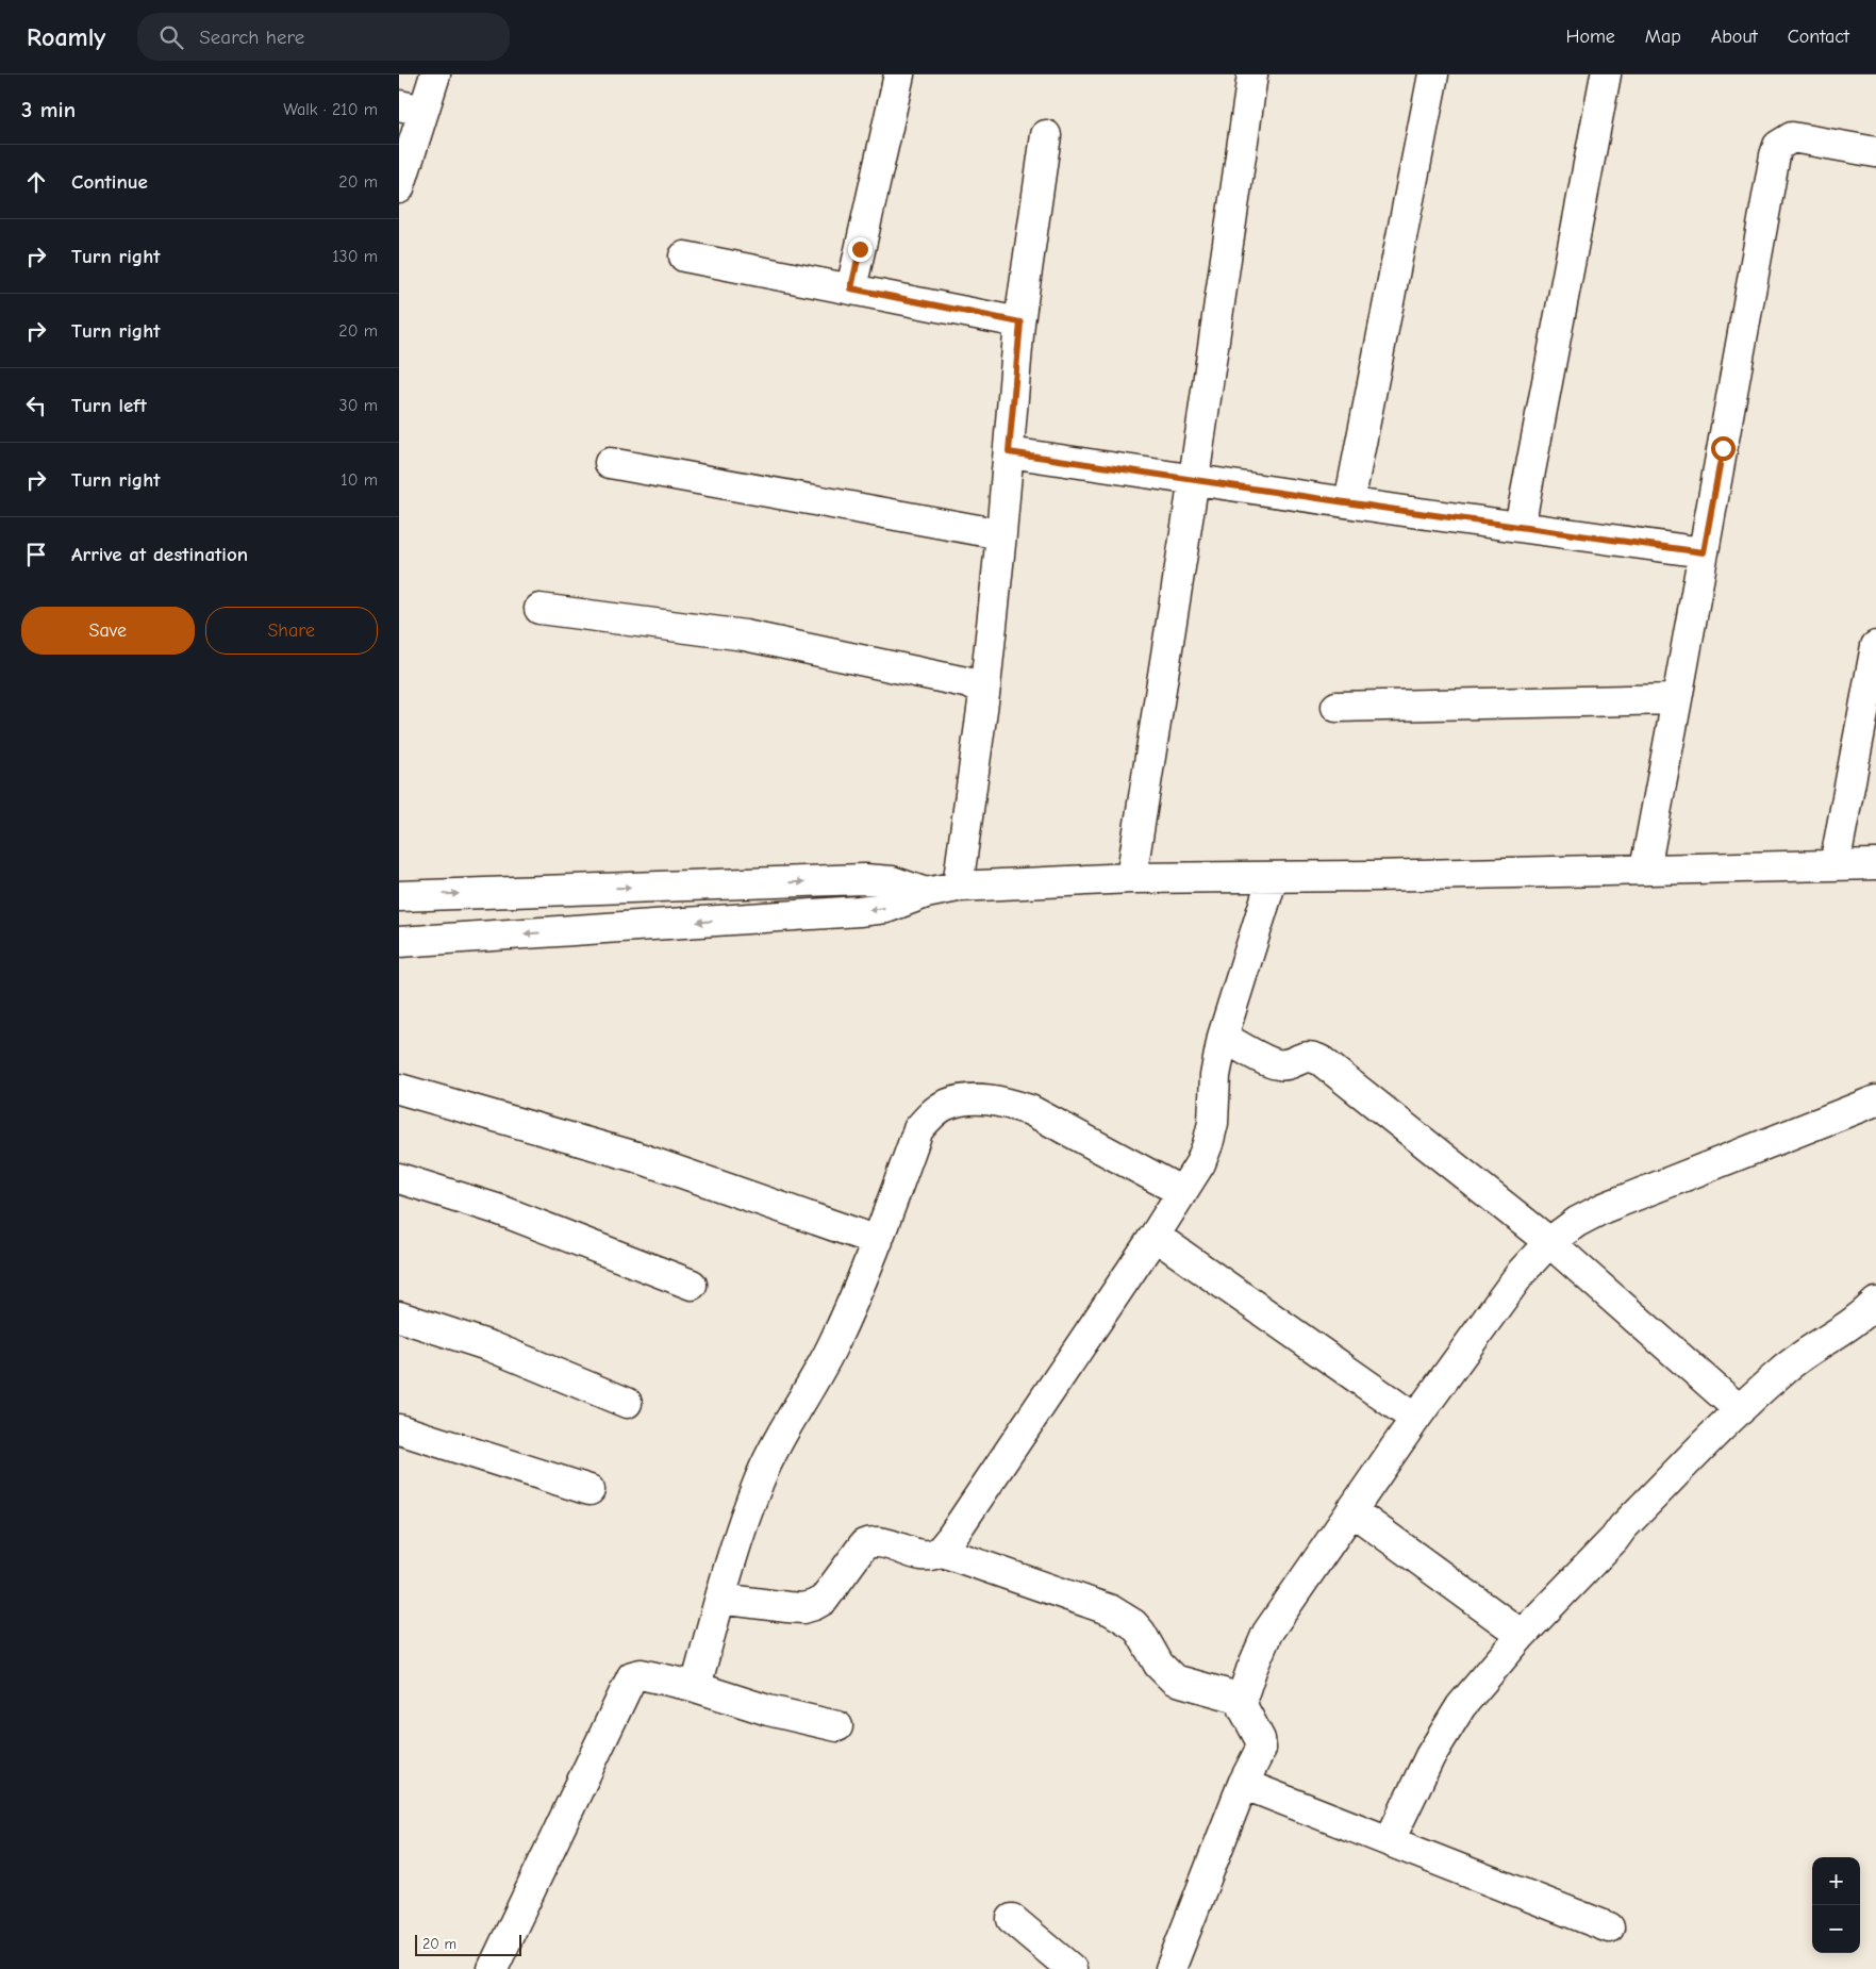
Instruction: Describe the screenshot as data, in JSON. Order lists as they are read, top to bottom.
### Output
{
  "scale_bar": "20 m",
  "page": {
    "header": "Roamly",
    "search": "Search here",
    "nav": [
      "Home",
      "Map",
      "About",
      "Contact"
    ],
    "heading": ["3 min", "Walk · 210 m"],
    "list": [
      ["Continue", "20 m"],
      ["Turn right", "130 m"],
      ["Turn right", "20 m"],
      ["Turn left", "30 m"],
      ["Turn right", "10 m"],
      "Arrive at destination"
    ],
    "buttons": ["Save", "Share"],
    "map_buttons": ["+", "−"],
    "scale": "20 m"
  }
}
